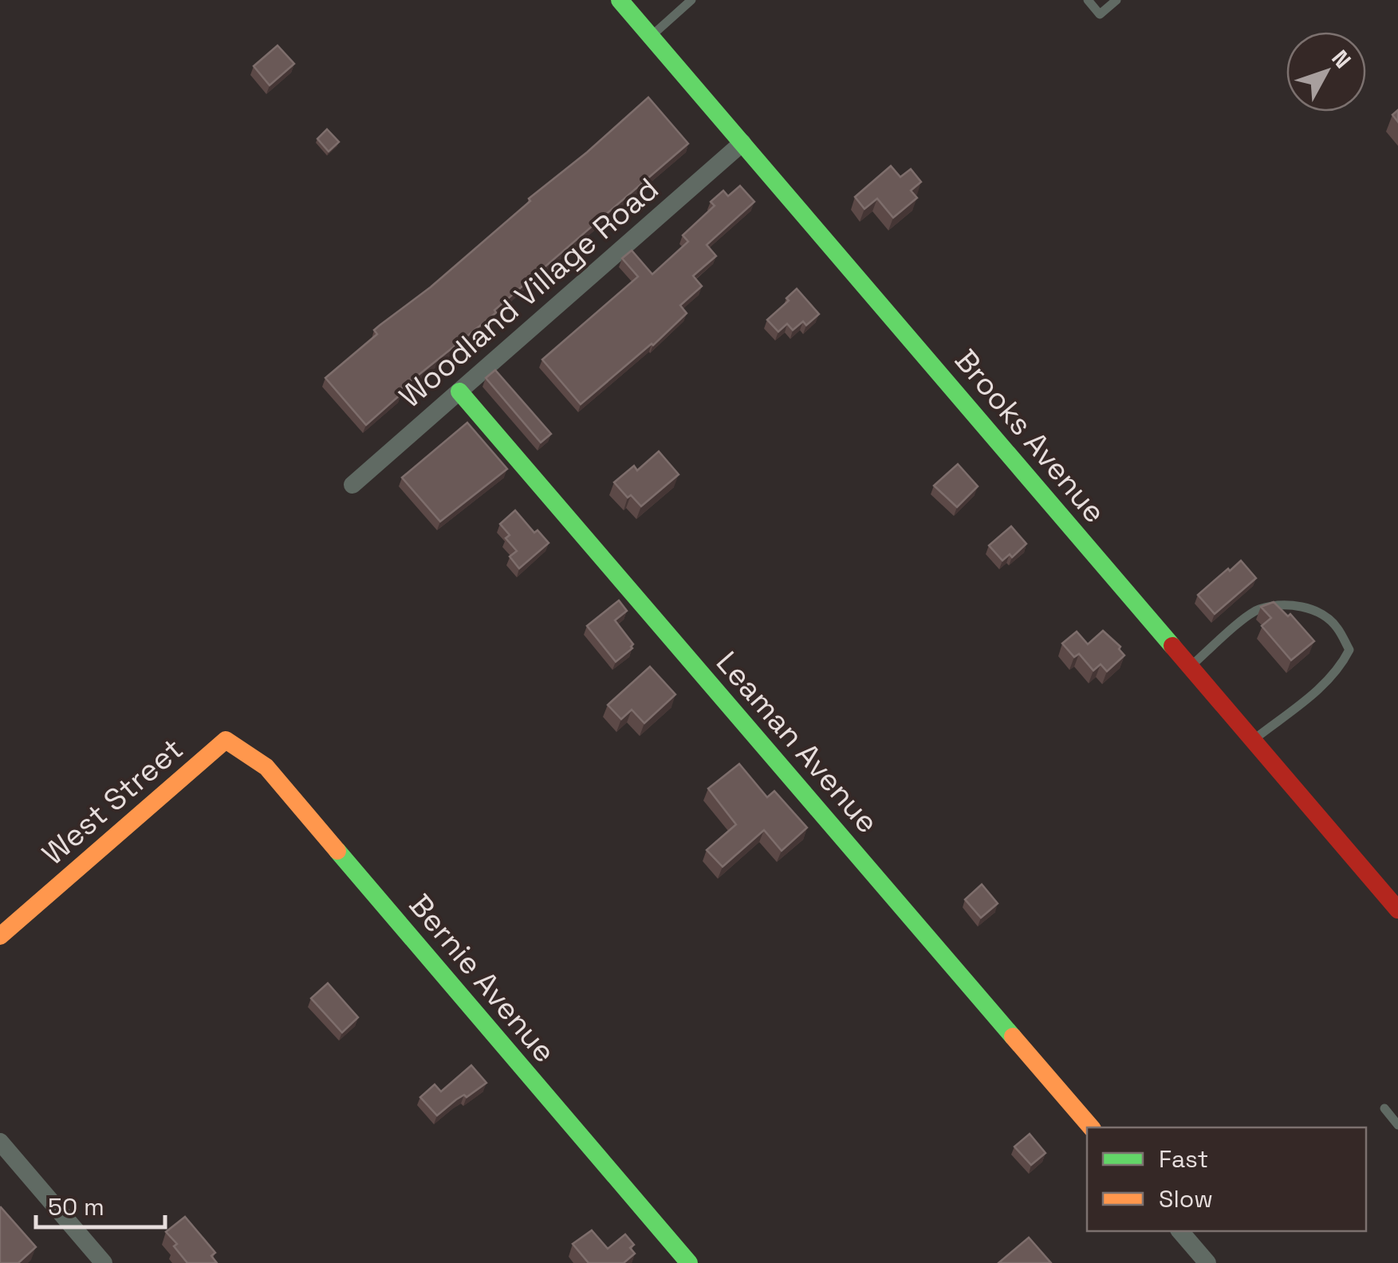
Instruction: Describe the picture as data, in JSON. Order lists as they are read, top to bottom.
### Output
{
  "streets": {
    "street": [
      "Woodland Village Road",
      "Brooks Avenue",
      "Leaman Avenue",
      "West Street",
      "Bernie Avenue"
    ]
  },
  "crossings": [
    ["Woodland Village Road", "Brooks Avenue"],
    ["Woodland Village Road", "Leaman Avenue"],
    ["West Street", "Bernie Avenue"]
  ],
  "legend": ["Fast", "Slow"],
  "scale_bar": "50 m",
  "north": "top right"
}
